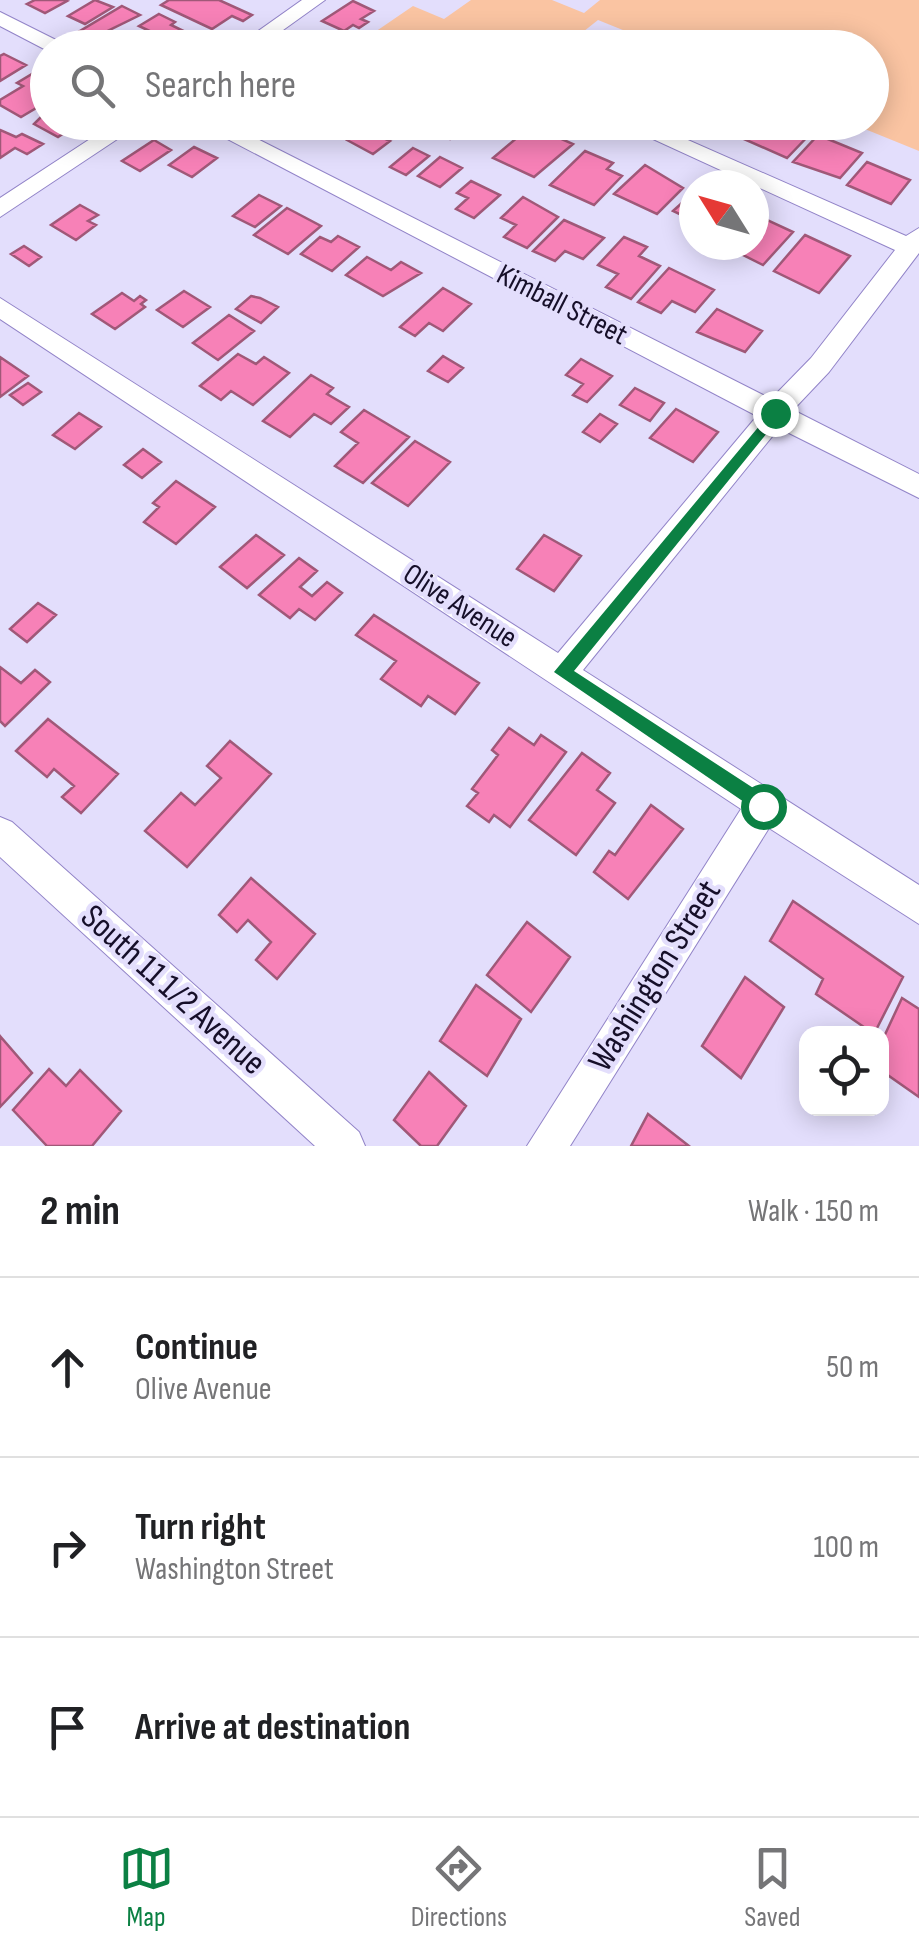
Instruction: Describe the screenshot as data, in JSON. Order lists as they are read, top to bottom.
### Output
{
  "streets": {
    "street": [
      "Kimball Street",
      "Olive Avenue",
      "Washington Street",
      "South 11 1/2 Avenue"
    ]
  },
  "crossings": [
    ["Olive Avenue", "Washington Street"]
  ],
  "north": "top left",
  "page": {
    "search": "Search here",
    "heading": ["2 min", "Walk · 150 m"],
    "list": [
      ["Continue", "Olive Avenue", "50 m"],
      ["Turn right", "Washington Street", "100 m"],
      "Arrive at destination"
    ],
    "nav": ["Map", "Directions", "Saved"]
  }
}
